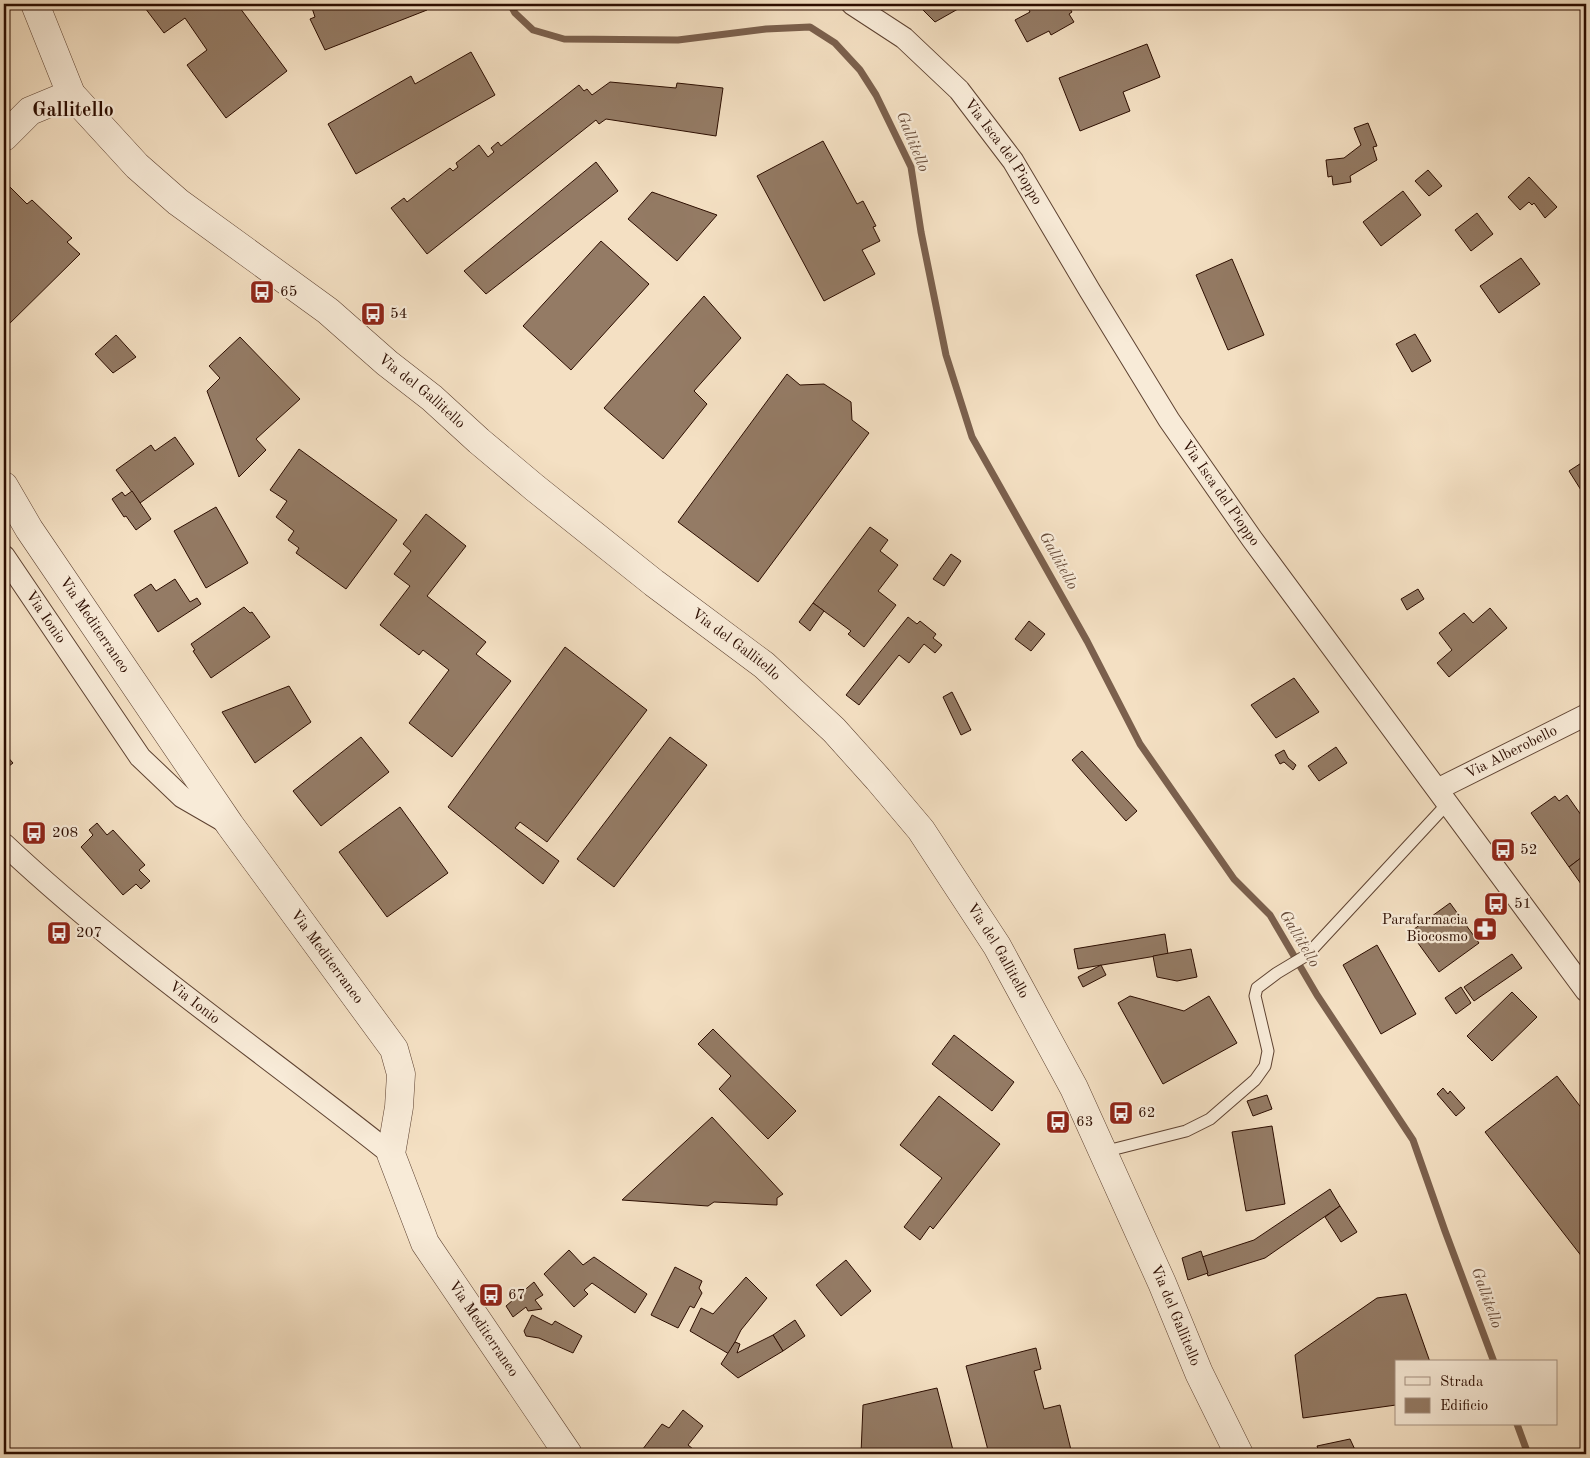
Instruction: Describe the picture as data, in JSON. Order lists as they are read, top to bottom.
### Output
{
  "streets": {
    "street": [
      "Via Isca del Pioppo",
      "Via del Gallitello",
      "Via Ionio",
      "Via Mediterraneo",
      "Via Alberobello"
    ]
  },
  "crossings": [
    ["Via Isca del Pioppo", "Via Alberobello"],
    ["Via Ionio", "Via Mediterraneo"]
  ],
  "districts": ["Gallitello"],
  "water": ["Gallitello"],
  "places": {
    "bus stop": [
      "65",
      "54",
      "208",
      "52",
      "51",
      "207",
      "62",
      "63",
      "67"
    ],
    "pharmacy": ["Parafarmacia Biocosmo"]
  },
  "legend": ["Strada", "Edificio"]
}
